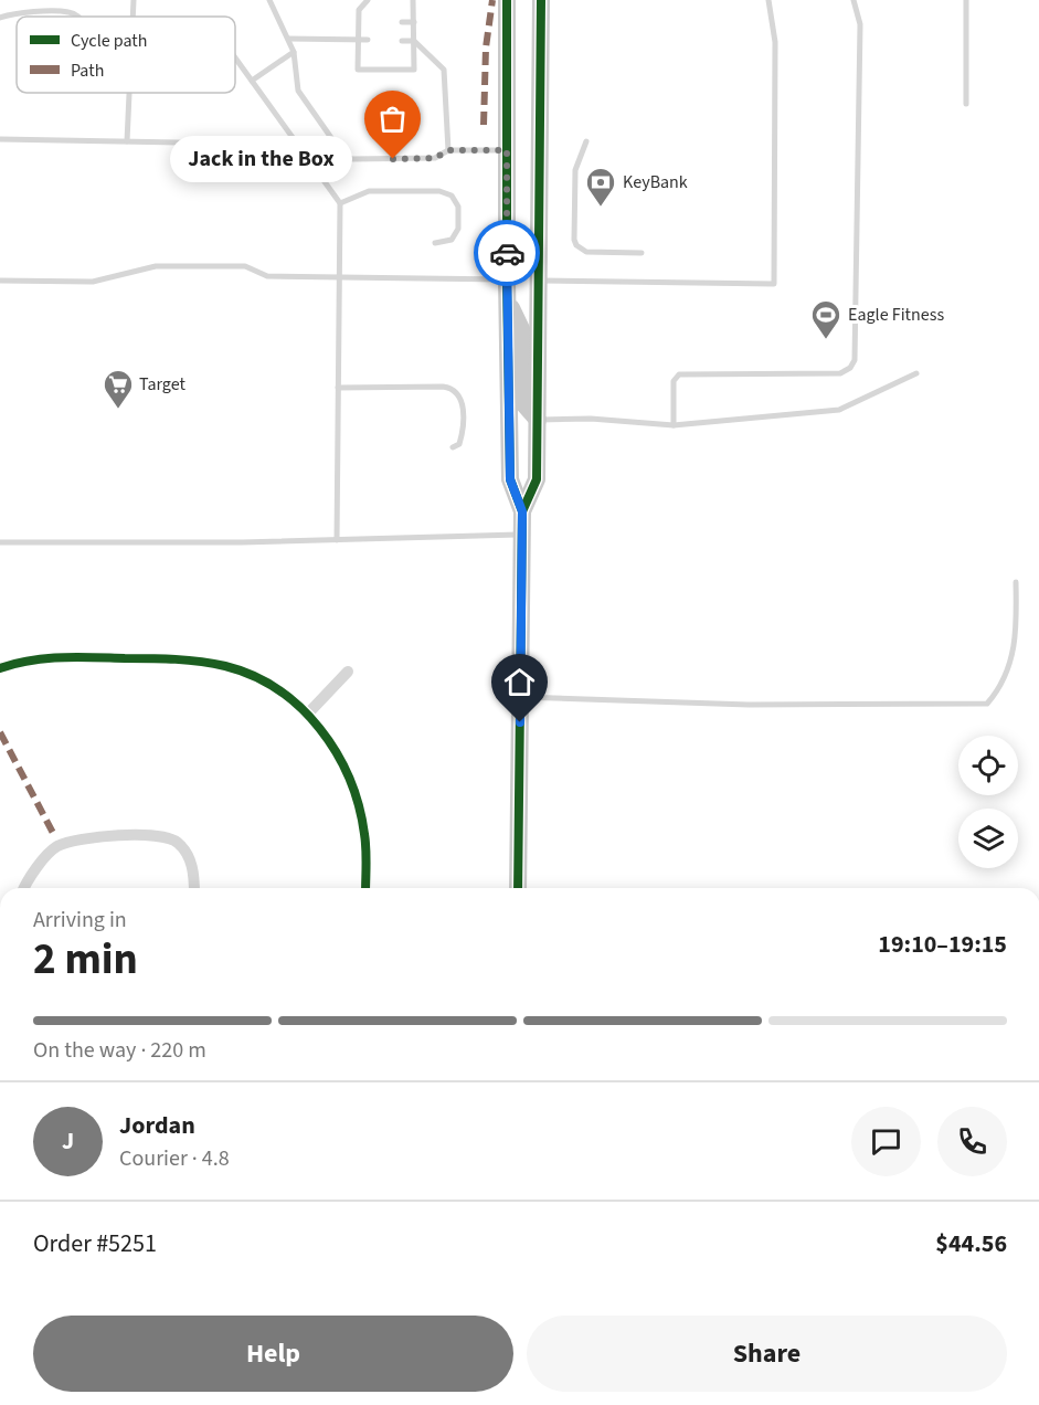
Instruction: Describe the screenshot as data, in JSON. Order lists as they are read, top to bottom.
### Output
{
  "places": {
    "other": ["Jack in the Box"],
    "bank": ["KeyBank"],
    "sports": ["Eagle Fitness"],
    "supermarket": ["Target"]
  },
  "legend": ["Cycle path", "Path"],
  "page": {
    "bubble": "Jack in the Box",
    "heading": ["2 min", "Arriving in", "19:10–19:15"],
    "panel": [
      "Jordan",
      "Courier · 4.8",
      "Order #5251",
      "$44.56"
    ],
    "bar": "On the way · 220 m",
    "round": "J",
    "buttons": ["Help", "Share"]
  }
}
